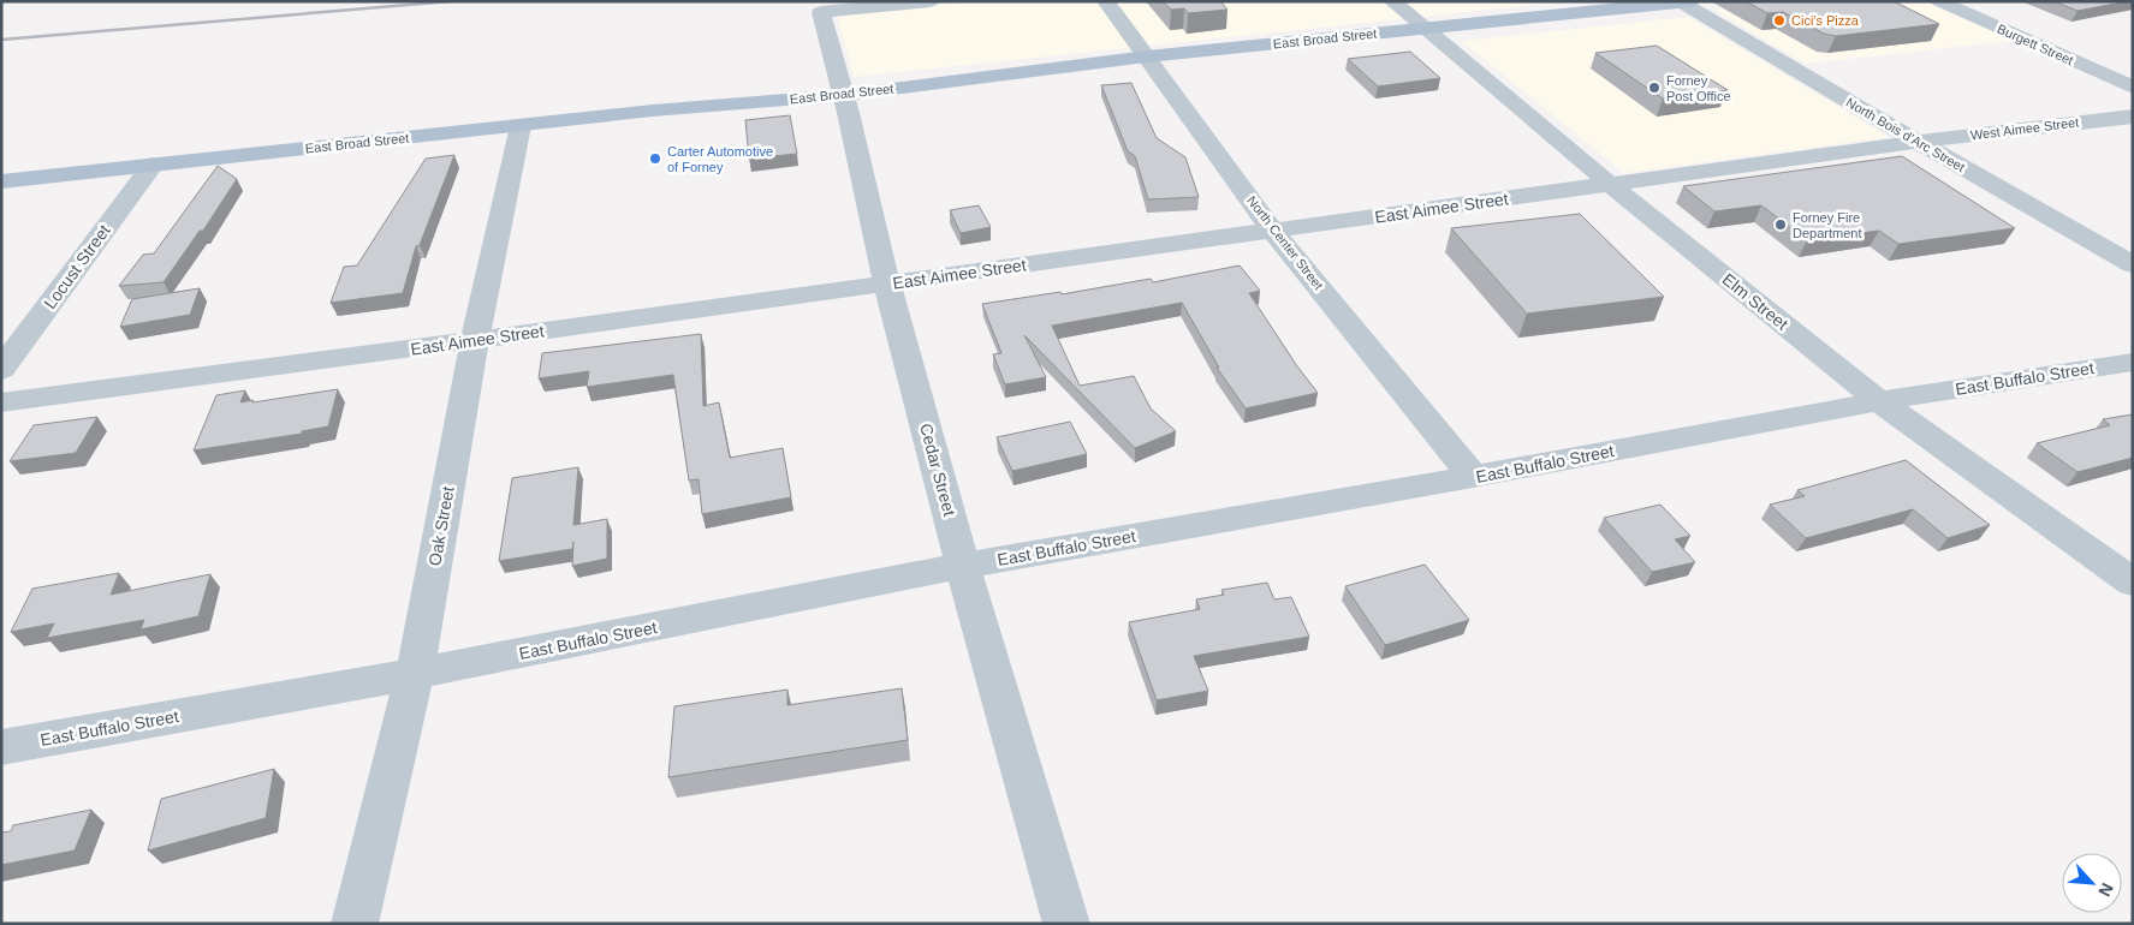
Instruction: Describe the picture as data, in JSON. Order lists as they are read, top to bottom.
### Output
{
  "streets": {
    "main road": ["East Broad Street"],
    "street": [
      "Burgett Street",
      "West Aimee Street",
      "North Bois d’Arc Street",
      "East Aimee Street",
      "North Center Street",
      "Locust Street",
      "Elm Street",
      "East Buffalo Street",
      "Cedar Street",
      "Oak Street"
    ]
  },
  "crossings": [
    ["East Broad Street", "North Bois d’Arc Street"],
    ["East Broad Street", "North Center Street"],
    ["East Broad Street", "Locust Street"],
    ["East Broad Street", "Elm Street"],
    ["East Broad Street", "Cedar Street"],
    ["East Broad Street", "Oak Street"],
    ["West Aimee Street", "North Bois d’Arc Street"],
    ["West Aimee Street", "East Aimee Street"],
    ["North Bois d’Arc Street", "East Aimee Street"],
    ["East Aimee Street", "North Center Street"],
    ["East Aimee Street", "Elm Street"],
    ["East Aimee Street", "Cedar Street"],
    ["East Aimee Street", "Oak Street"],
    ["North Center Street", "East Buffalo Street"],
    ["Elm Street", "East Buffalo Street"],
    ["East Buffalo Street", "Cedar Street"],
    ["East Buffalo Street", "Oak Street"]
  ],
  "places": [
    "Cici's Pizza",
    "Forney Post Office",
    "Carter Automotive of Forney",
    "Forney Fire Department"
  ],
  "north": "bottom right"
}
